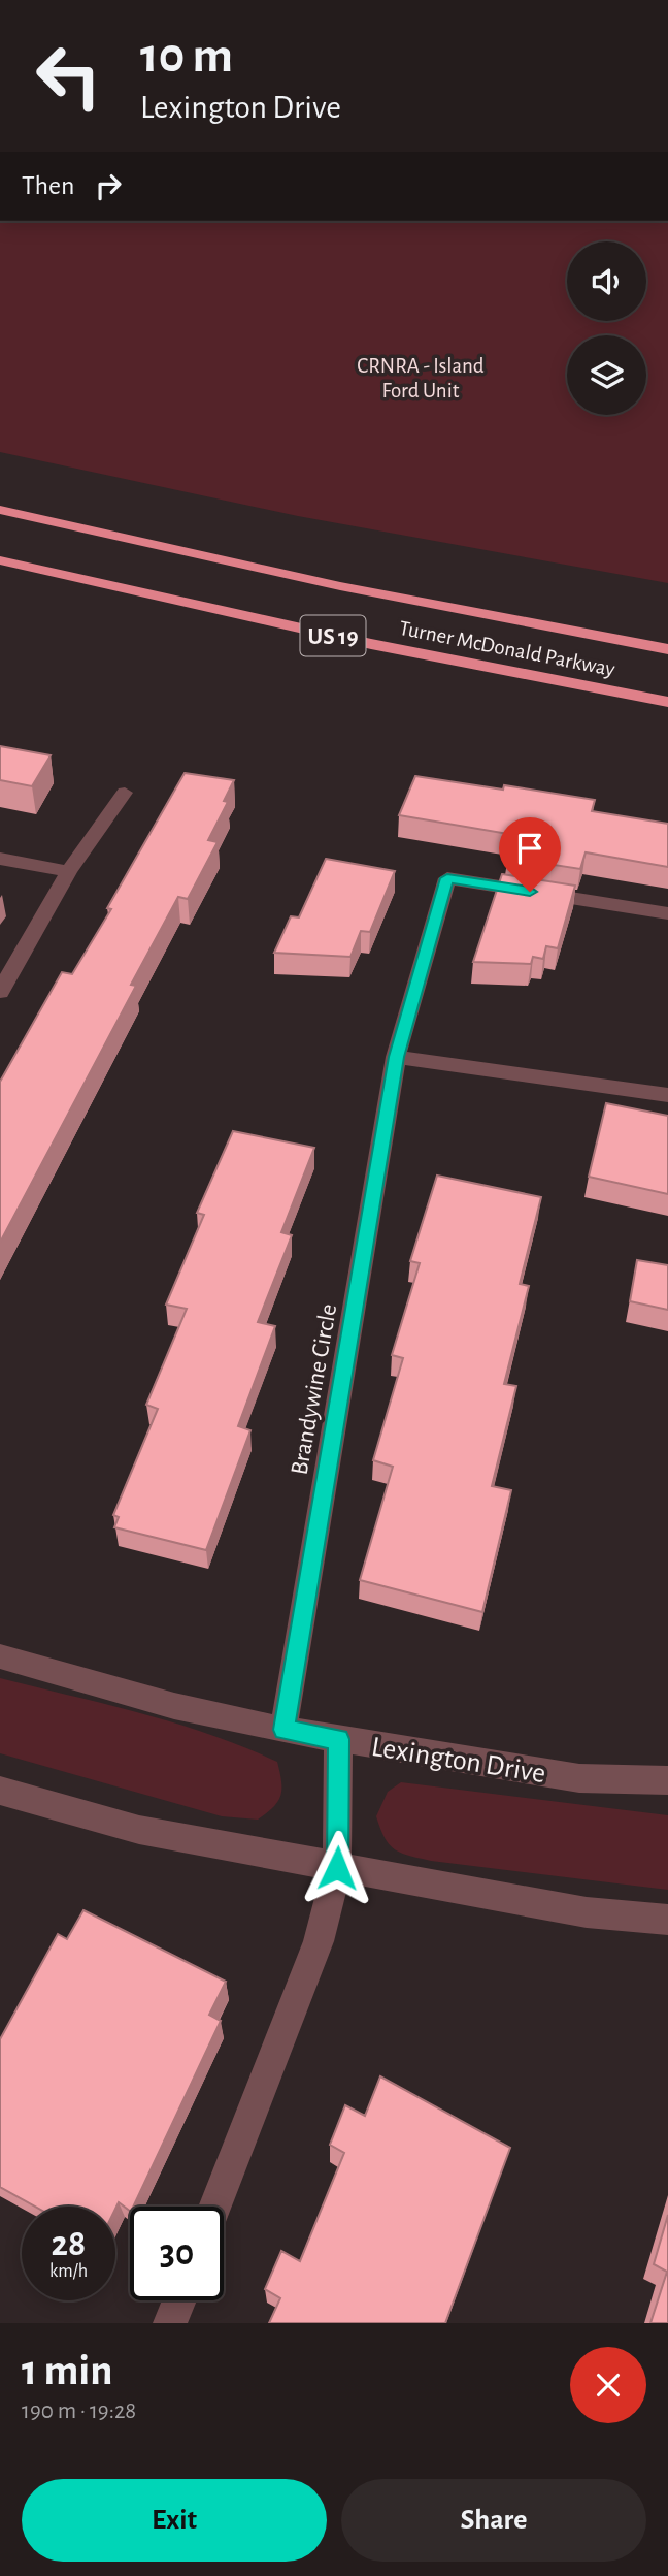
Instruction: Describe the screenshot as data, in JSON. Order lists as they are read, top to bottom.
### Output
{
  "streets": {
    "highway": ["US 19", "Turner McDonald Parkway"],
    "street": ["Brandywine Circle", "Lexington Drive"]
  },
  "crossings": [
    ["Brandywine Circle", "Lexington Drive"]
  ],
  "parks": ["CRNRA - Island Ford Unit"],
  "page": {
    "turn": ["10 m", "Lexington Drive"],
    "then": "Then",
    "speed": "28 km/h",
    "limit": "30",
    "heading": ["1 min", "190 m · 19:28"],
    "buttons": ["Exit", "Share"]
  }
}
